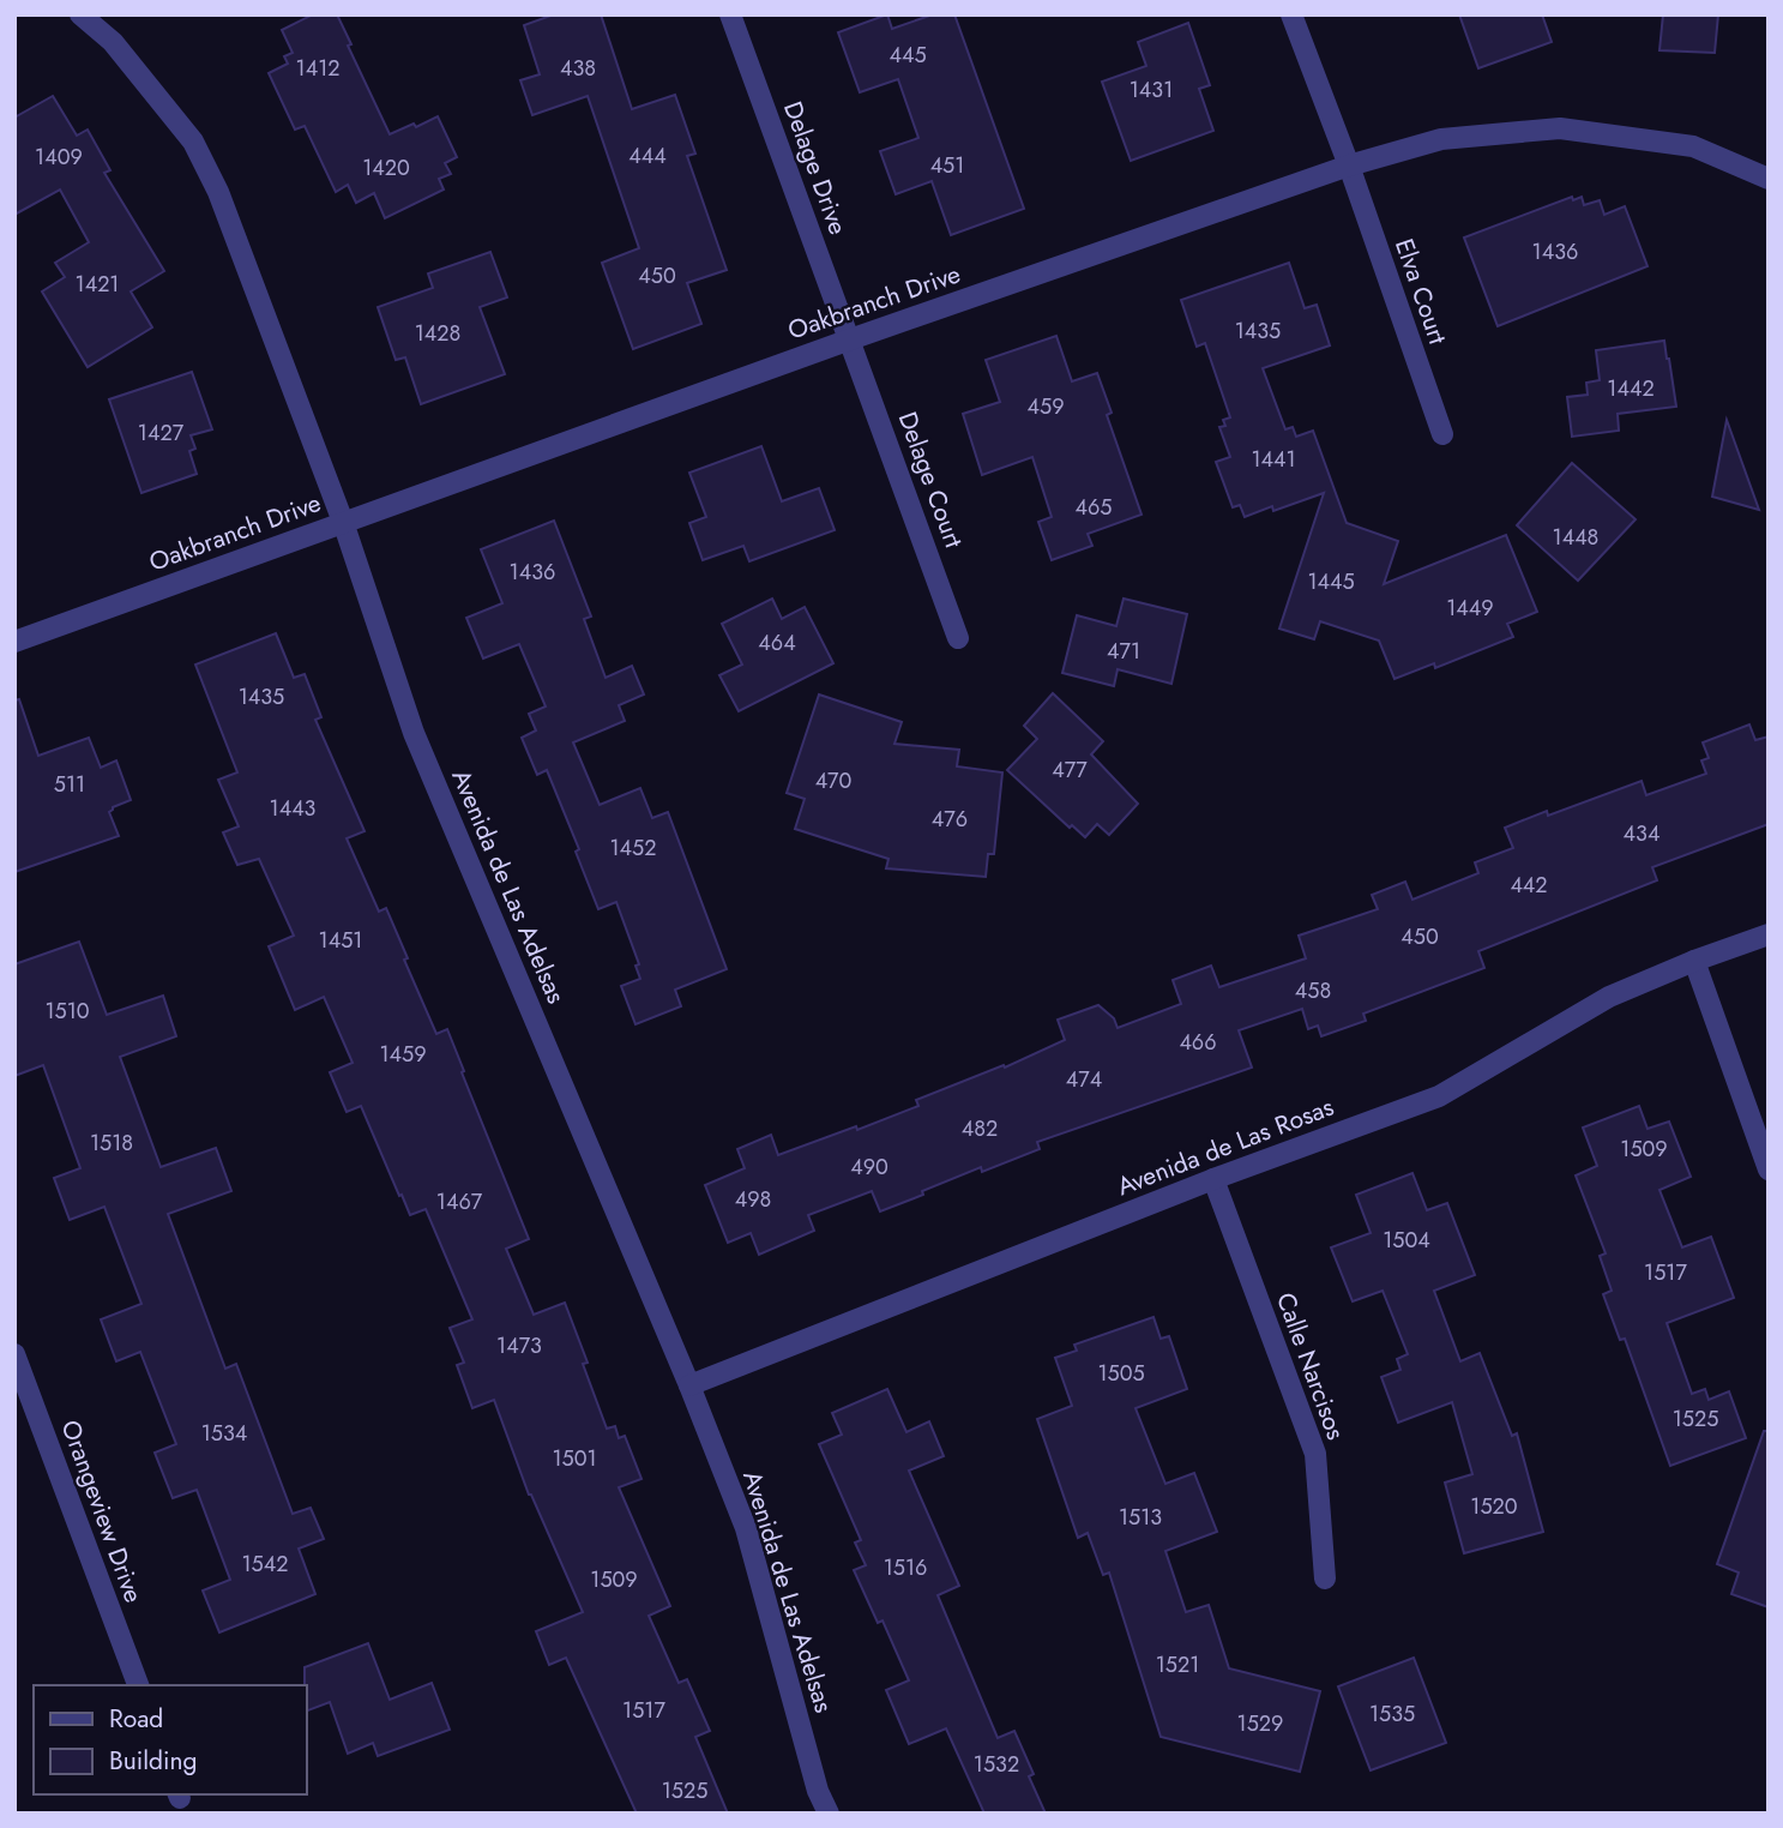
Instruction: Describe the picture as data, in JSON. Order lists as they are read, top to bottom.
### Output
{
  "streets": {
    "street": [
      "Delage Drive",
      "Elva Court",
      "Oakbranch Drive",
      "Delage Court",
      "Avenida de Las Adelsas",
      "Avenida de Las Rosas",
      "Calle Narcisos",
      "Orangeview Drive"
    ]
  },
  "crossings": [
    ["Delage Drive", "Oakbranch Drive"],
    ["Delage Drive", "Delage Court"],
    ["Elva Court", "Oakbranch Drive"],
    ["Oakbranch Drive", "Delage Court"],
    ["Oakbranch Drive", "Avenida de Las Adelsas"],
    ["Avenida de Las Adelsas", "Avenida de Las Rosas"],
    ["Avenida de Las Rosas", "Calle Narcisos"]
  ],
  "house_numbers": [
    "445",
    "1412",
    "438",
    "1431",
    "444",
    "1409",
    "451",
    "1420",
    "1436",
    "450",
    "1421",
    "1435",
    "1428",
    "1442",
    "459",
    "1427",
    "1441",
    "465",
    "1448",
    "1436",
    "1445",
    "1449",
    "464",
    "471",
    "1435",
    "477",
    "470",
    "511",
    "1443",
    "476",
    "434",
    "1452",
    "442",
    "450",
    "1451",
    "458",
    "1510",
    "466",
    "1459",
    "474",
    "482",
    "1518",
    "1509",
    "490",
    "498",
    "1467",
    "1504",
    "1517",
    "1473",
    "1505",
    "1525",
    "1534",
    "1501",
    "1520",
    "1513",
    "1542",
    "1516",
    "1509",
    "1521",
    "1517",
    "1535",
    "1529",
    "1532",
    "1525"
  ],
  "legend": ["Road", "Building"]
}
